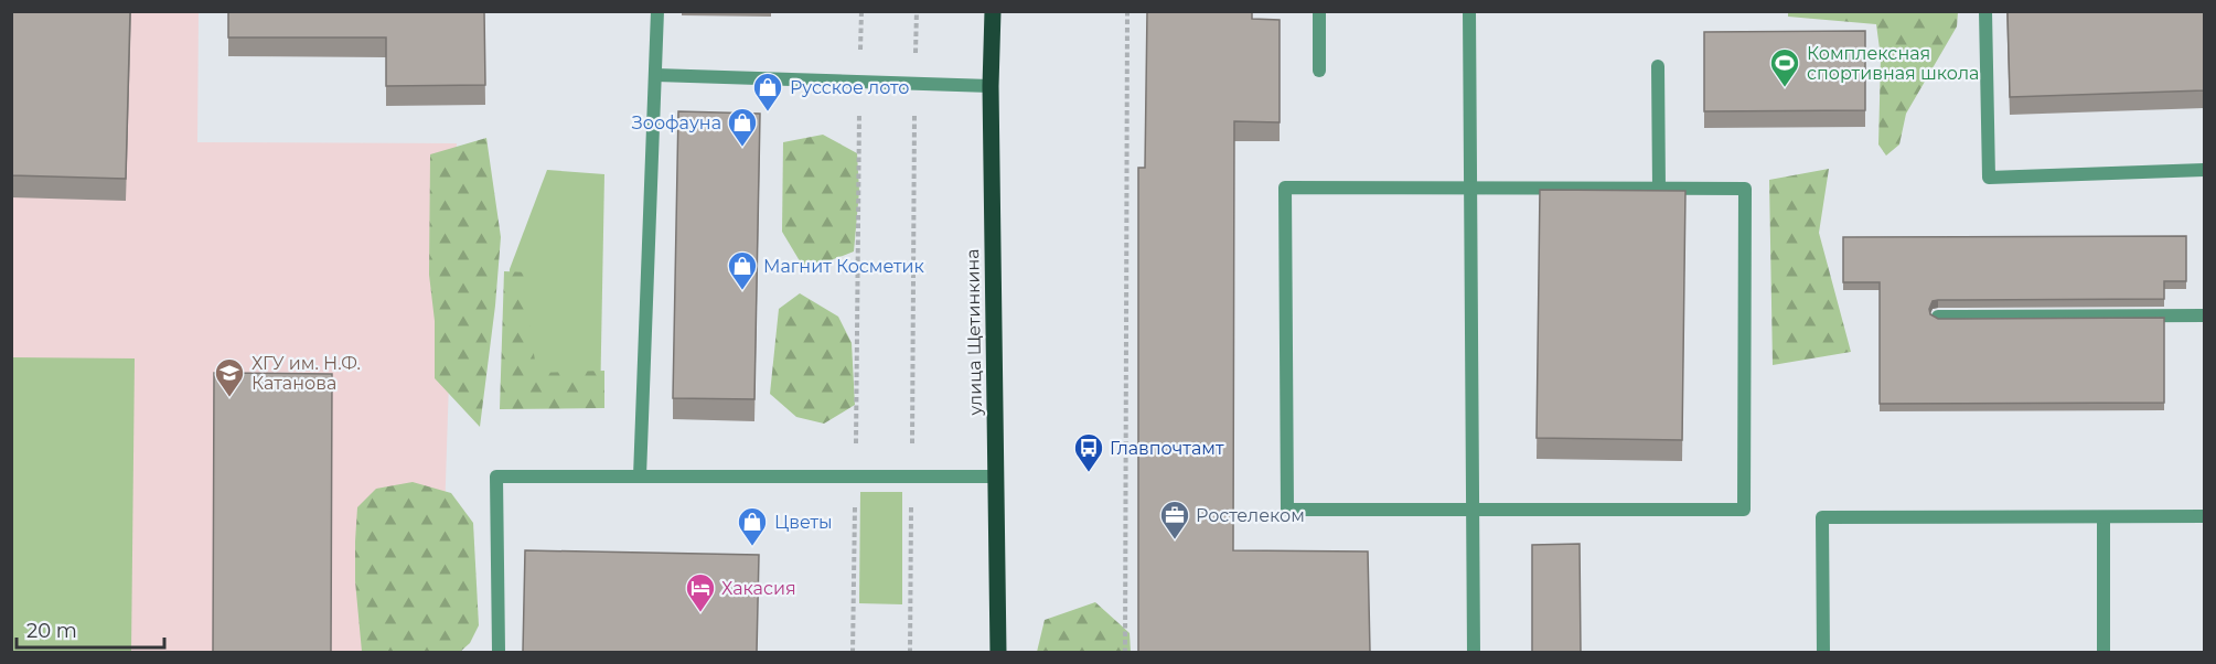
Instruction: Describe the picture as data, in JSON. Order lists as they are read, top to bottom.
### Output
{
  "streets": {
    "main road": ["улица Щетинкина"]
  },
  "places": {
    "sports": ["Комплексная спортивная школа"],
    "shop": [
      "Русское лото",
      "Зоофауна",
      "Магнит Косметик",
      "Цветы"
    ],
    "school or university": ["ХГУ им. Н.Ф. Катанова"],
    "bus stop": ["Главпочтамт"],
    "office": ["Ростелеком"],
    "hotel": ["Хакасия"]
  },
  "scale_bar": "20 m"
}
